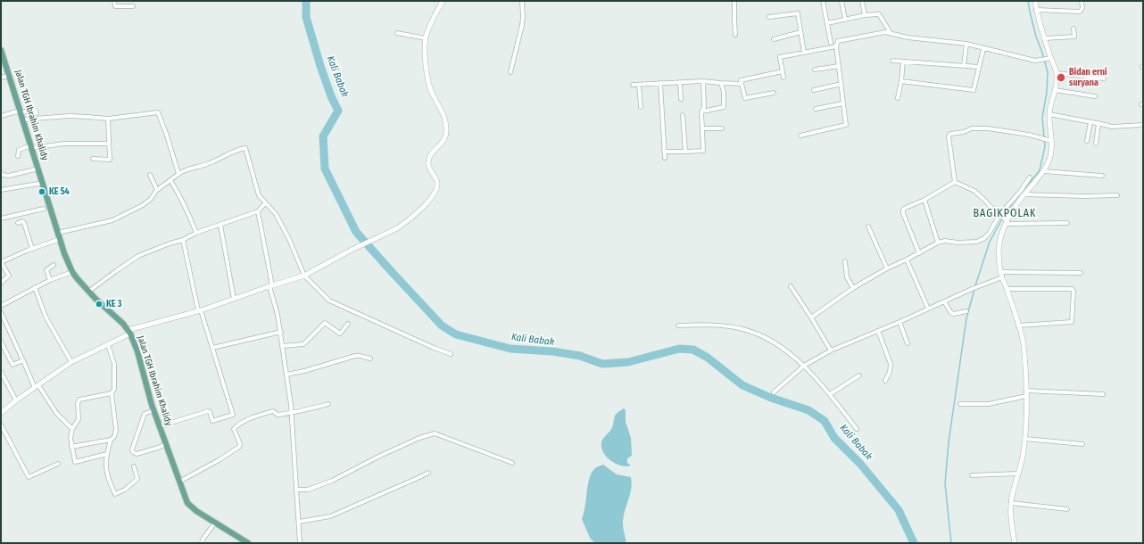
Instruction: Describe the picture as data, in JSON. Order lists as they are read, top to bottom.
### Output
{
  "streets": {
    "main road": ["Jalan TGH Ibrahim Khalidy"]
  },
  "districts": ["BAGIKPOLAK"],
  "water": ["Kali Babak"],
  "places": ["Bidan erni suryana", "KE 54", "KE 3"]
}
